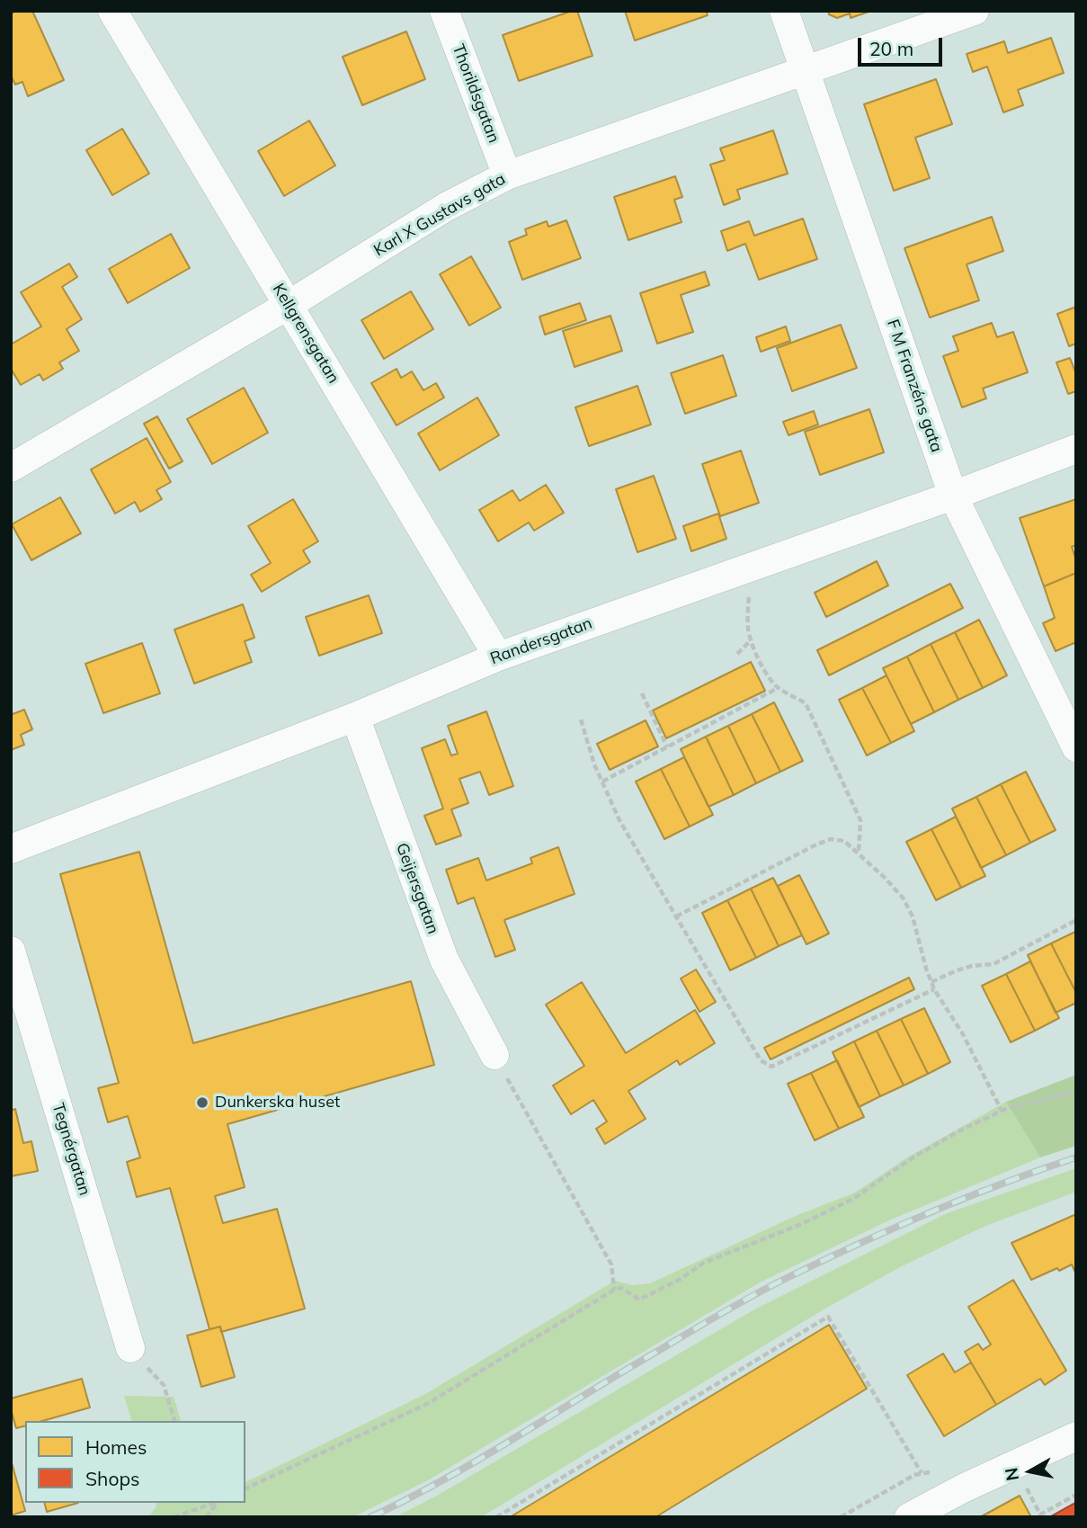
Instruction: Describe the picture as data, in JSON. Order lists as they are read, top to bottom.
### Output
{
  "streets": {
    "street": [
      "Thorildsgatan",
      "Karl X Gustavs gata",
      "Kellgrensgatan",
      "F M Franzéns gata",
      "Randersgatan",
      "Geijersgatan",
      "Tegnérgatan"
    ]
  },
  "crossings": [
    ["Thorildsgatan", "Karl X Gustavs gata"],
    ["Karl X Gustavs gata", "Kellgrensgatan"],
    ["Karl X Gustavs gata", "F M Franzéns gata"],
    ["Kellgrensgatan", "Randersgatan"],
    ["F M Franzéns gata", "Randersgatan"],
    ["Randersgatan", "Geijersgatan"]
  ],
  "places": ["Dunkerska huset"],
  "legend": ["Homes", "Shops"],
  "scale_bar": "20 m",
  "north": "left"
}
